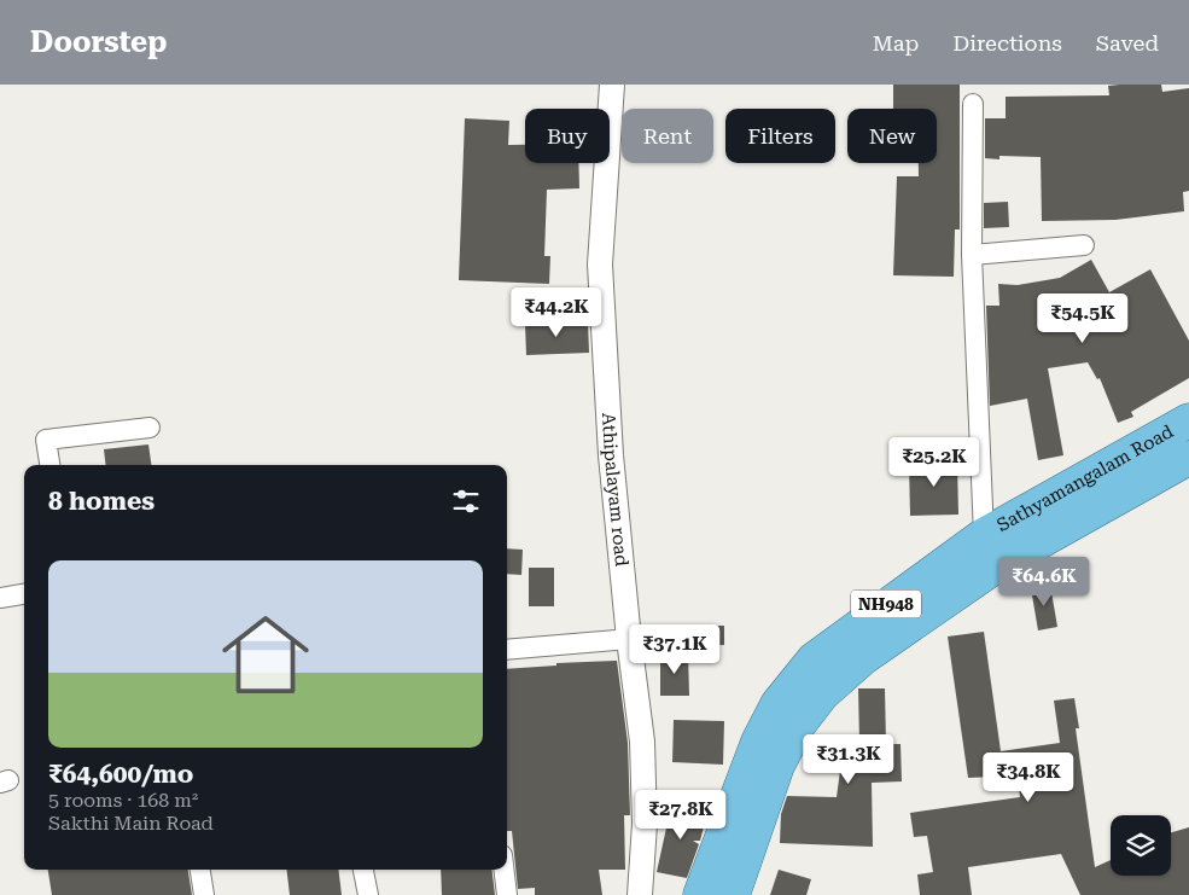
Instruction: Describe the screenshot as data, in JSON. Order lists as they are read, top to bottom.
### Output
{
  "streets": {
    "highway": ["Sathyamangalam Road", "NH948"],
    "street": ["Athipalayam road"]
  },
  "page": {
    "header": "Doorstep",
    "nav": ["Map", "Directions", "Saved"],
    "chip": [
      "Buy",
      "Rent",
      "Filters",
      "New"
    ],
    "price": [
      "₹44.2K",
      "₹54.5K",
      "₹25.2K",
      "₹64.6K",
      "₹37.1K",
      "₹31.3K",
      "₹34.8K",
      "₹27.8K"
    ],
    "heading": "8 homes",
    "list": [
      {
        "name": "₹64,600/mo",
        "note": "5 rooms · 168 m² · Sakthi Main Road"
      }
    ]
  }
}
